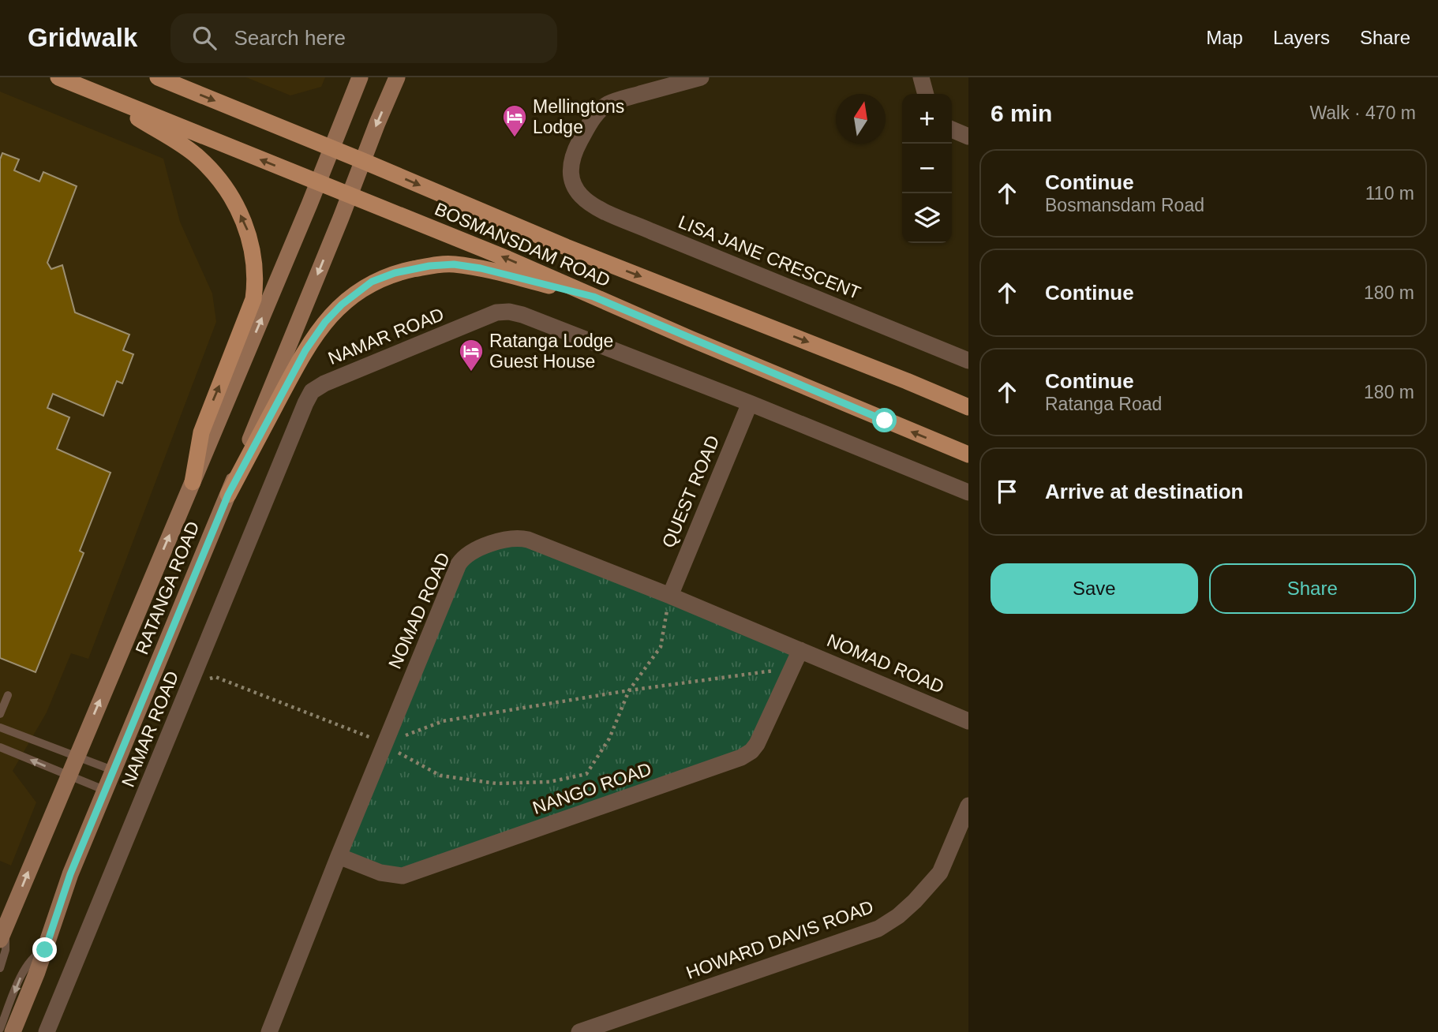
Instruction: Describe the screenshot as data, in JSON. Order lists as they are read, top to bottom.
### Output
{
  "streets": {
    "main road": ["BOSMANSDAM ROAD", "RATANGA ROAD"],
    "street": [
      "LISA JANE CRESCENT",
      "NAMAR ROAD",
      "QUEST ROAD",
      "NOMAD ROAD",
      "NANGO ROAD",
      "HOWARD DAVIS ROAD"
    ]
  },
  "crossings": [
    ["BOSMANSDAM ROAD", "RATANGA ROAD"],
    ["NAMAR ROAD", "QUEST ROAD"],
    ["QUEST ROAD", "NOMAD ROAD"],
    ["NOMAD ROAD", "NANGO ROAD"]
  ],
  "places": {
    "hotel": ["Mellingtons Lodge", "Ratanga Lodge Guest House"]
  },
  "north": "top",
  "page": {
    "header": "Gridwalk",
    "search": "Search here",
    "nav": ["Map", "Layers", "Share"],
    "heading": ["6 min", "Walk · 470 m"],
    "map_buttons": ["+", "−"],
    "list": [
      ["Continue", "Bosmansdam Road", "110 m"],
      ["Continue", "180 m"],
      ["Continue", "Ratanga Road", "180 m"],
      "Arrive at destination"
    ],
    "buttons": ["Save", "Share"]
  }
}
